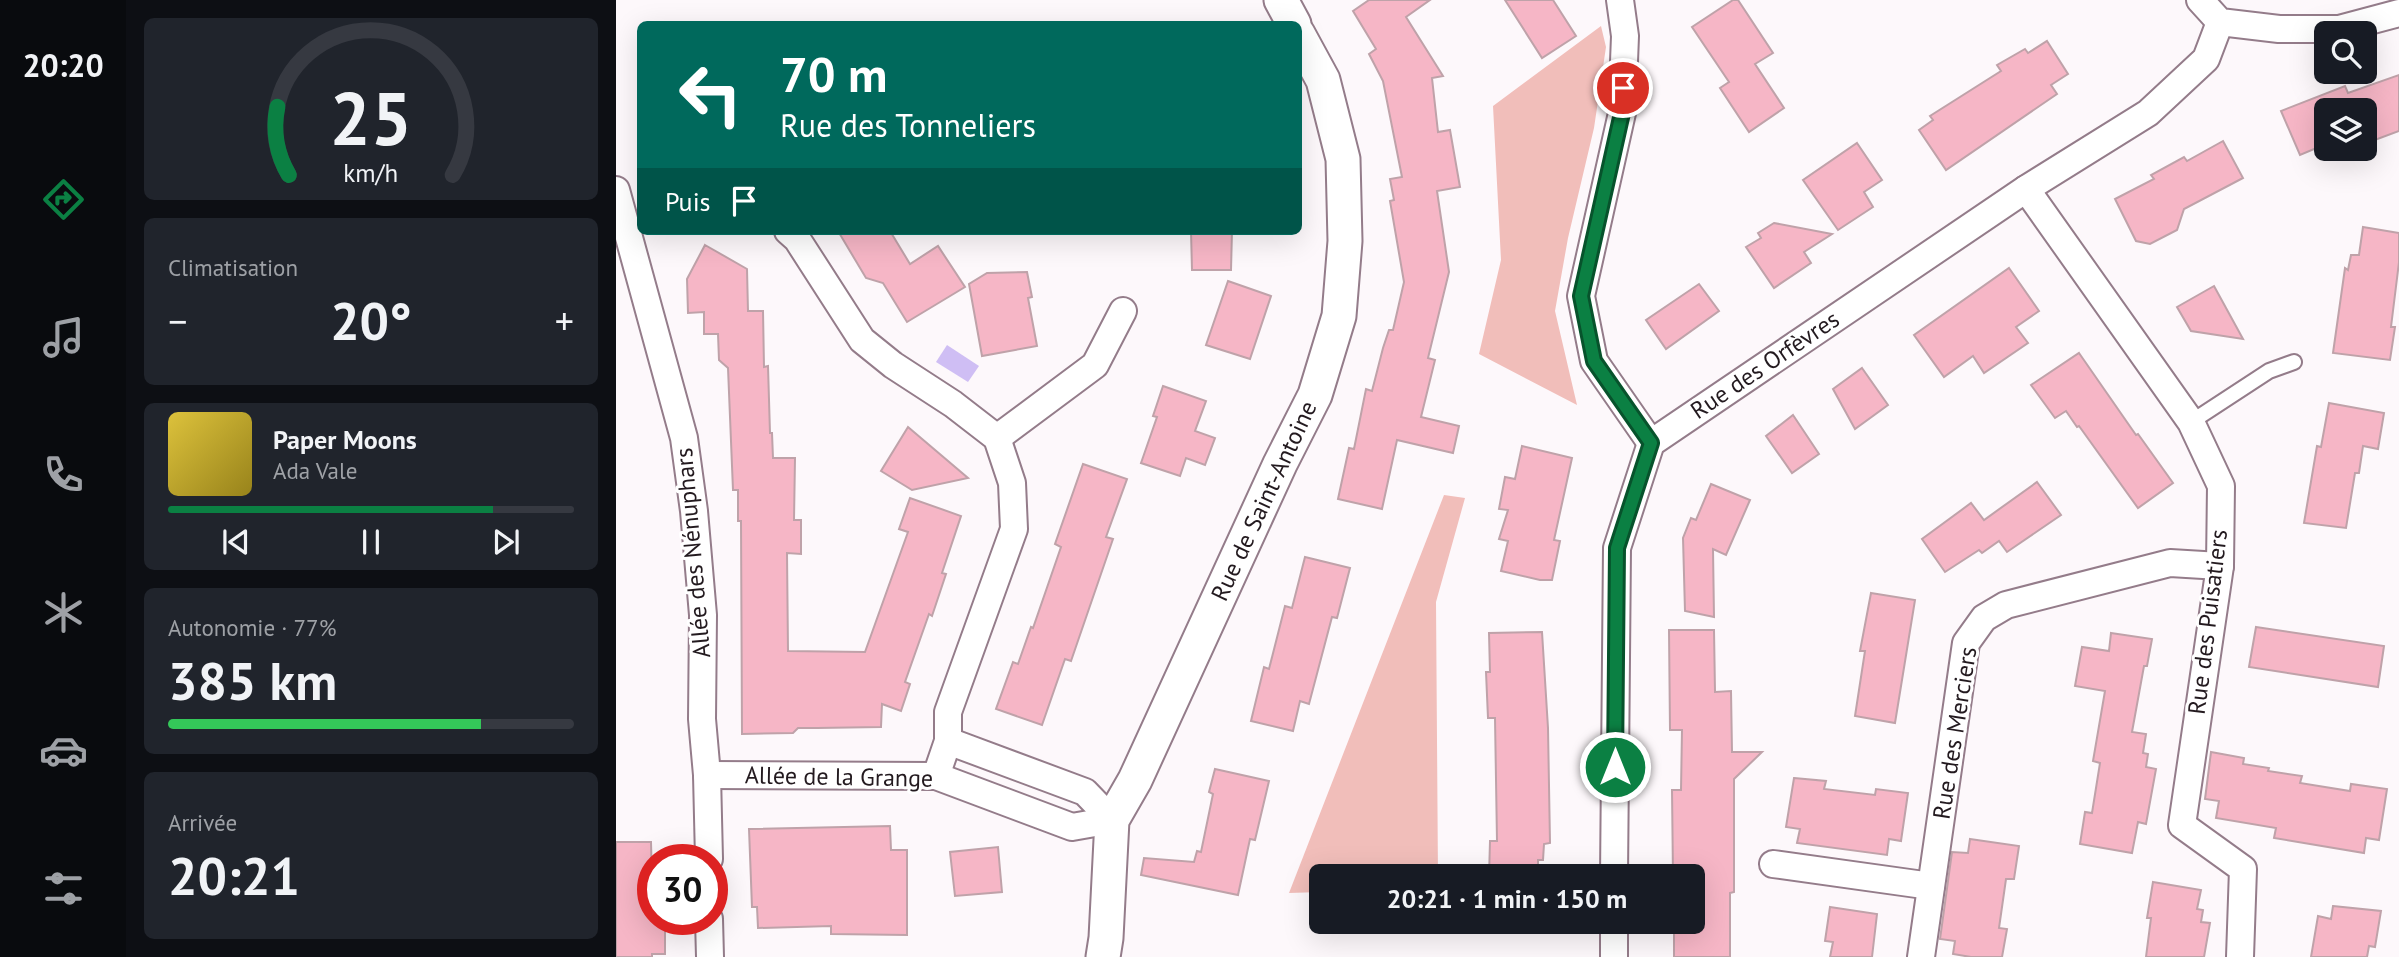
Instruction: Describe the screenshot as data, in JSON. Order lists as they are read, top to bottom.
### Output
{
  "streets": {
    "street": [
      "Rue des Orfèvres",
      "Rue de Saint-Antoine",
      "Allée des Nénuphars",
      "Rue des Puisatiers",
      "Rue des Merciers",
      "Allée de la Grange"
    ]
  },
  "crossings": [
    ["Rue des Orfèvres", "Rue des Puisatiers"],
    ["Rue de Saint-Antoine", "Allée de la Grange"],
    ["Allée des Nénuphars", "Allée de la Grange"],
    ["Rue des Puisatiers", "Rue des Merciers"]
  ],
  "page": {
    "tabs": "20:20",
    "turn": ["70 m", "Rue des Tonneliers"],
    "then": "Puis",
    "tile": [
      "Climatisation",
      ["Autonomie · 77%", "385 km"],
      ["Arrivée", "20:21"]
    ],
    "heat": ["−", "20°", "+"],
    "song": ["Paper Moons", "Ada Vale"],
    "limit": "30",
    "trip": "20:21 · 1 min · 150 m",
    "gauge": ["25", "km/h"]
  }
}
